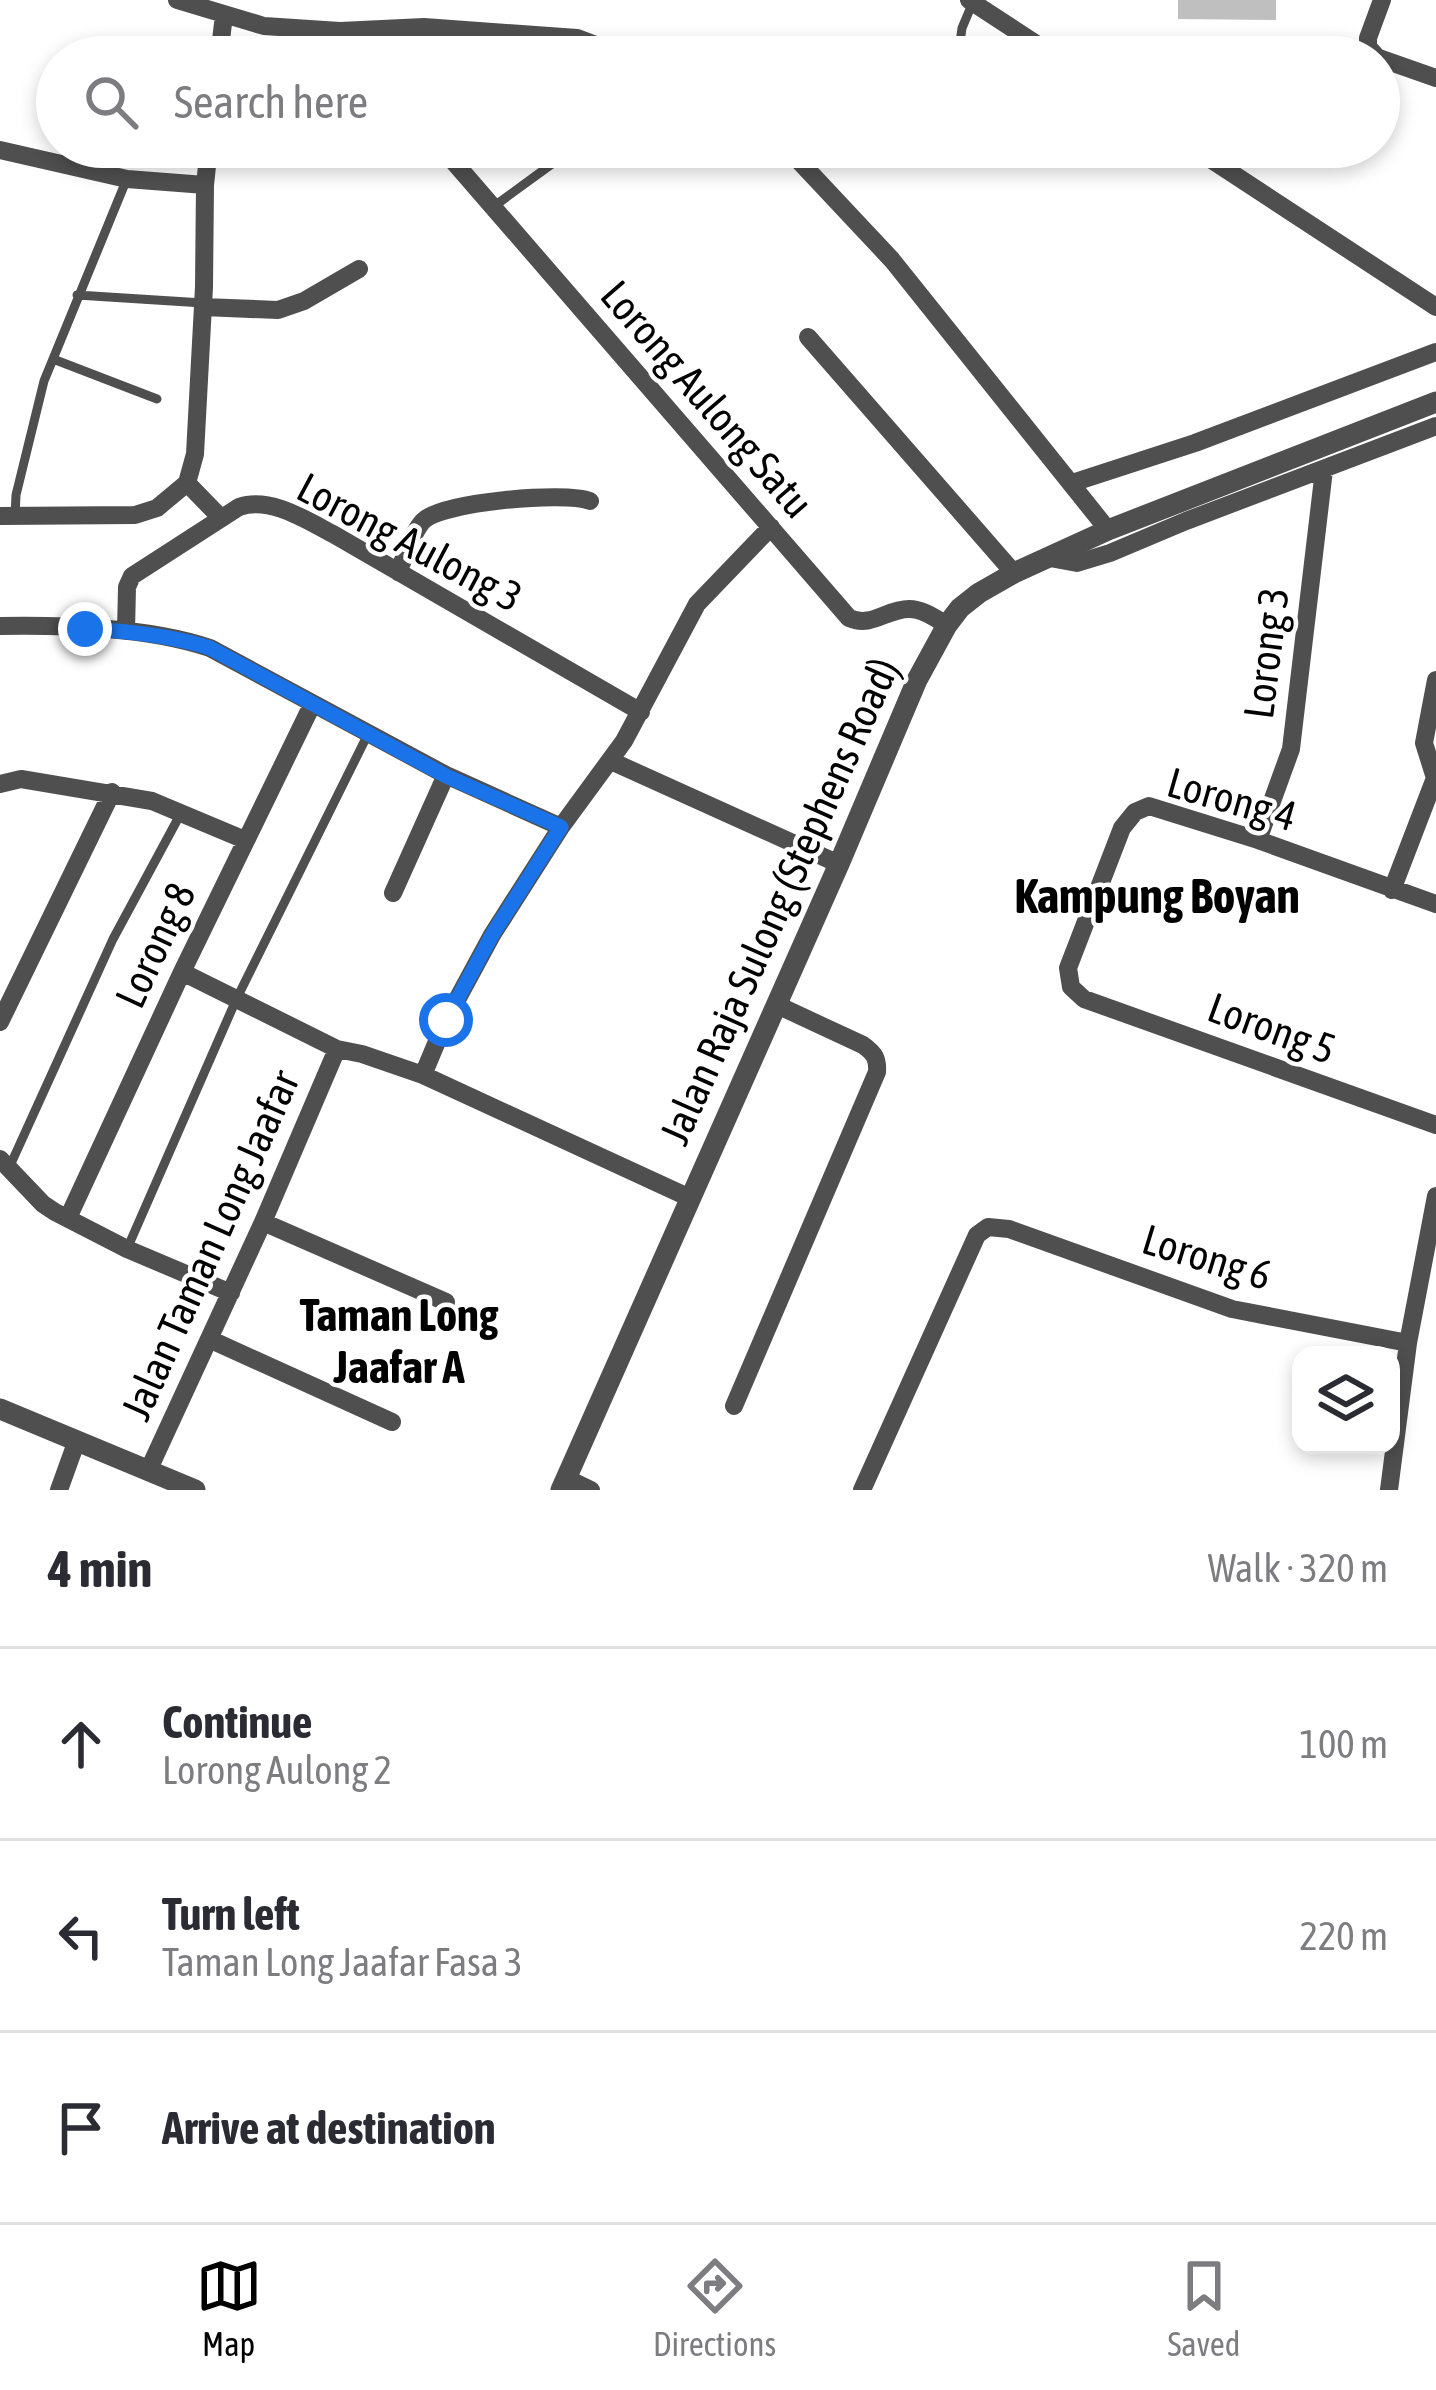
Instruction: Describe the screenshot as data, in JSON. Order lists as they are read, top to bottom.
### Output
{
  "streets": {
    "street": [
      "Lorong Aulong Satu",
      "Lorong Aulong 3",
      "Lorong 3",
      "Lorong 4",
      "Jalan Raja Sulong (Stephens Road)",
      "Lorong 8",
      "Lorong 5",
      "Jalan Taman Long Jaafar",
      "Lorong 6"
    ]
  },
  "crossings": [
    ["Lorong Aulong Satu", "Jalan Raja Sulong (Stephens Road)"],
    ["Lorong 3", "Lorong 4"],
    ["Lorong 4", "Lorong 5"]
  ],
  "districts": ["Kampung Boyan", "Taman Long Jaafar A"],
  "page": {
    "search": "Search here",
    "heading": ["4 min", "Walk · 320 m"],
    "list": [
      ["Continue", "Lorong Aulong 2", "100 m"],
      ["Turn left", "Taman Long Jaafar Fasa 3", "220 m"],
      "Arrive at destination"
    ],
    "nav": ["Map", "Directions", "Saved"]
  }
}
